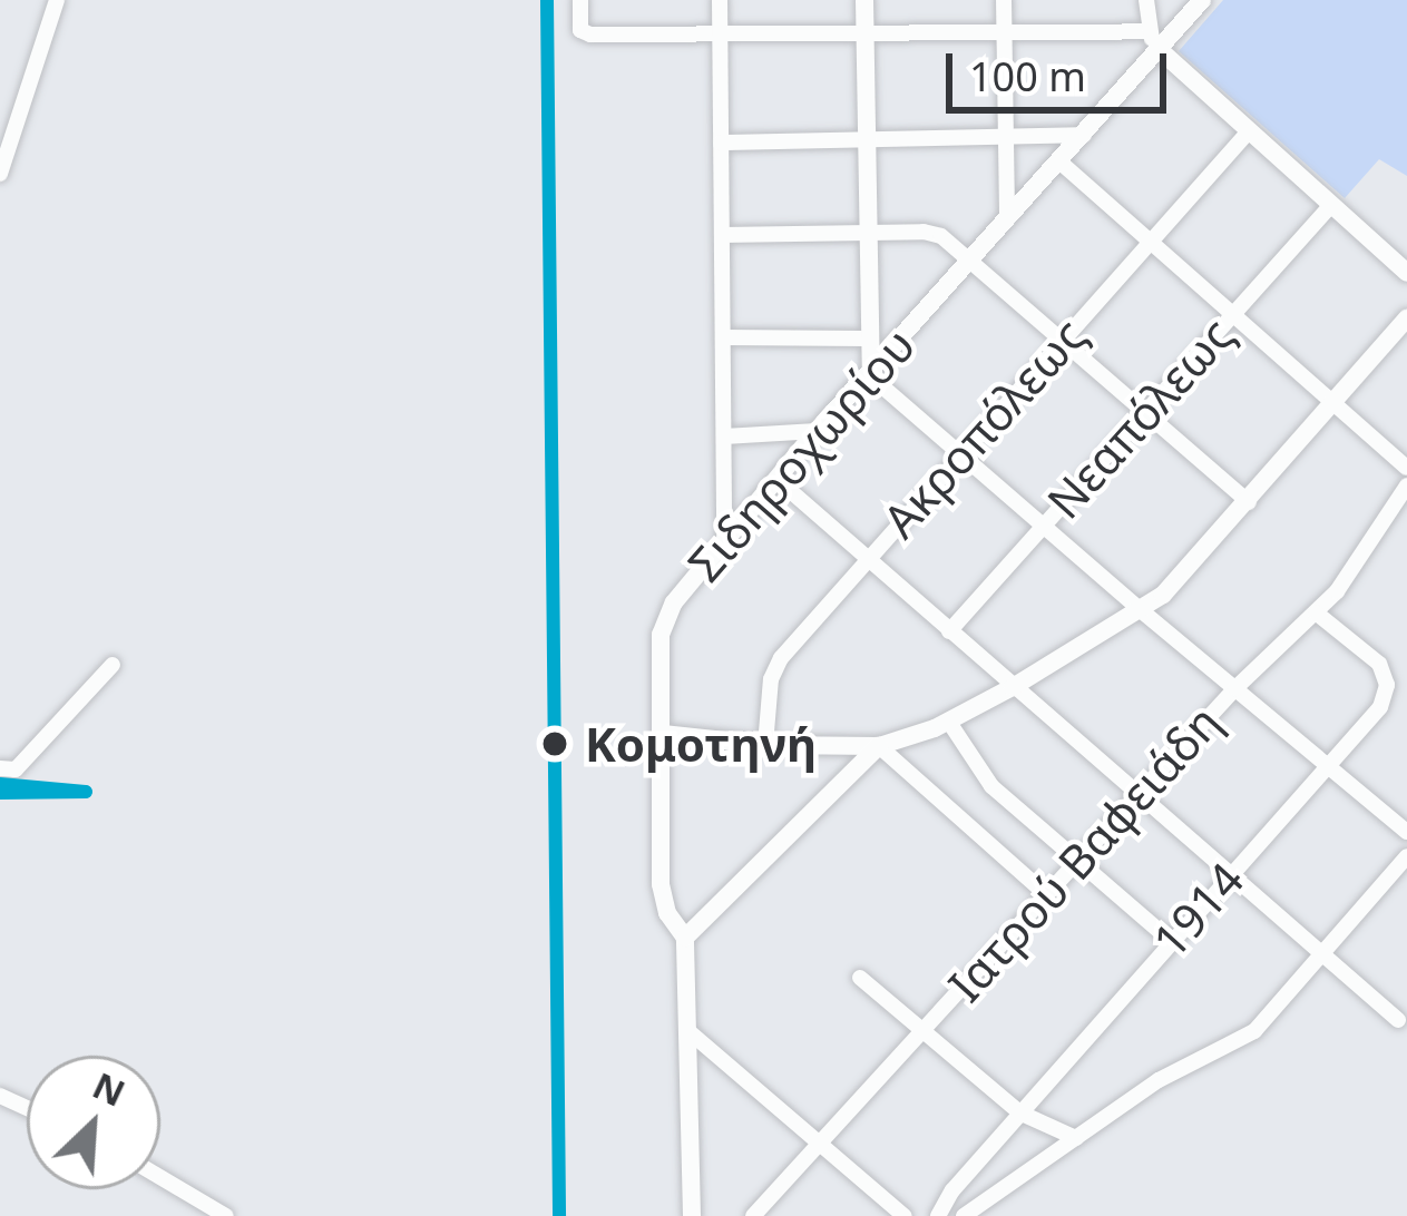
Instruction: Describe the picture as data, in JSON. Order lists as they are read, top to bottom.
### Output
{
  "streets": {
    "street": [
      "Νεαπόλεως",
      "Ακροπόλεως",
      "Σιδηροχωρίου",
      "Ιατρού Βαφειάδη",
      "1914"
    ]
  },
  "crossings": [
    ["Ιατρού Βαφειάδη", "1914"]
  ],
  "places": ["Κομοτηνή"],
  "scale_bar": "100 m",
  "north": "top right"
}
